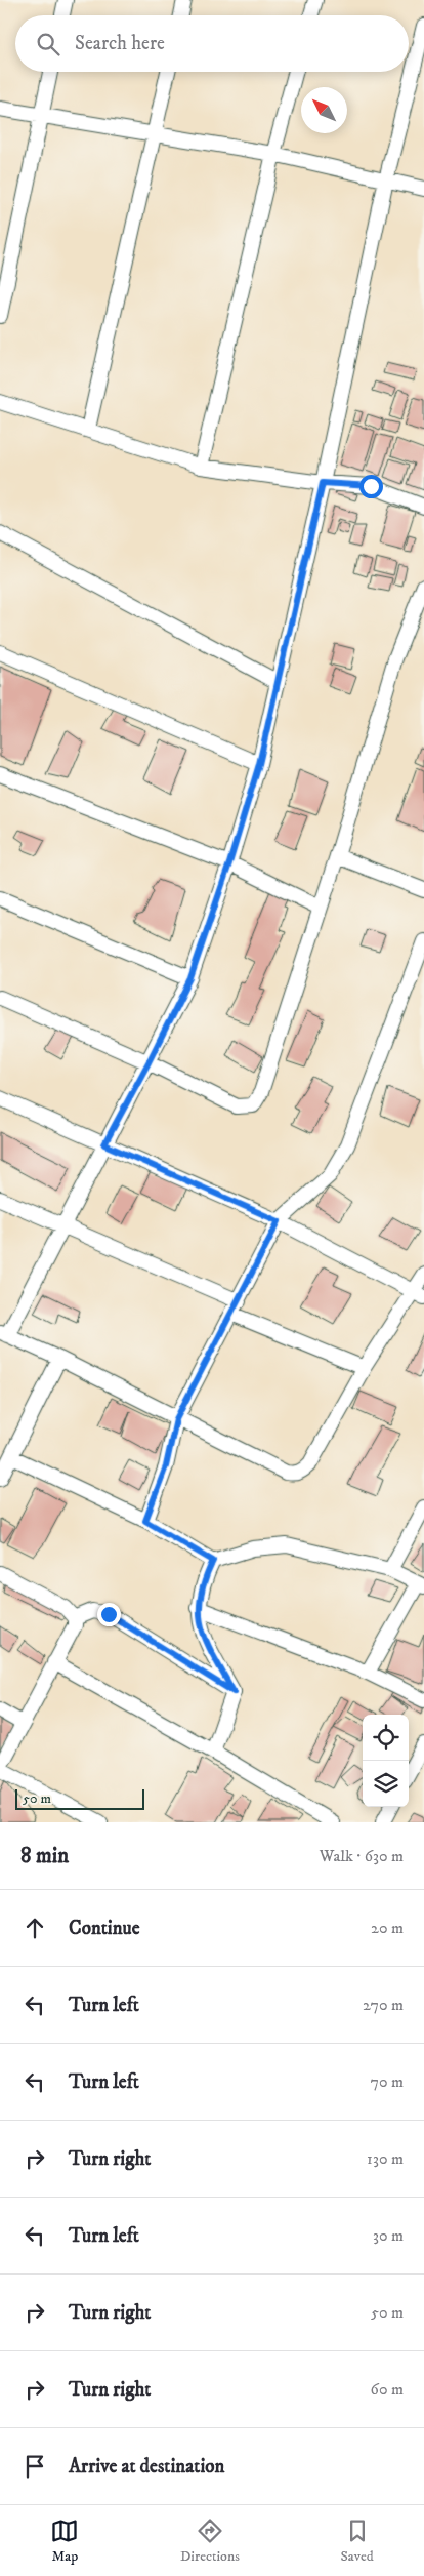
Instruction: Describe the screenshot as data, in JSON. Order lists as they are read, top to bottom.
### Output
{
  "scale_bar": "50 m",
  "north": "top left",
  "page": {
    "search": "Search here",
    "scale": "50 m",
    "heading": ["8 min", "Walk · 630 m"],
    "list": [
      ["Continue", "20 m"],
      ["Turn left", "270 m"],
      ["Turn left", "70 m"],
      ["Turn right", "130 m"],
      ["Turn left", "30 m"],
      ["Turn right", "50 m"],
      ["Turn right", "60 m"],
      "Arrive at destination"
    ],
    "nav": ["Map", "Directions", "Saved"]
  }
}
